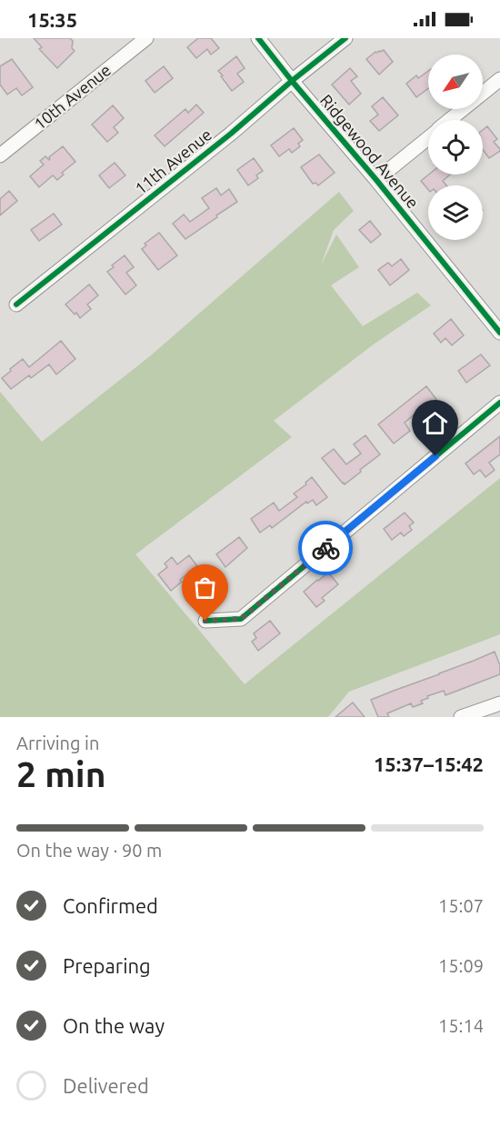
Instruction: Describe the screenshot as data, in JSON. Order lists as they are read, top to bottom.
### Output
{
  "streets": {
    "street": ["10th Avenue", "Ridgewood Avenue", "11th Avenue"]
  },
  "crossings": [
    ["Ridgewood Avenue", "11th Avenue"]
  ],
  "north": "bottom left",
  "page": {
    "status": "15:35",
    "heading": ["2 min", "Arriving in", "15:37–15:42"],
    "bar": "On the way · 90 m",
    "list": [
      ["Confirmed", "15:07"],
      ["Preparing", "15:09"],
      ["On the way", "15:14"],
      "Delivered"
    ]
  }
}
